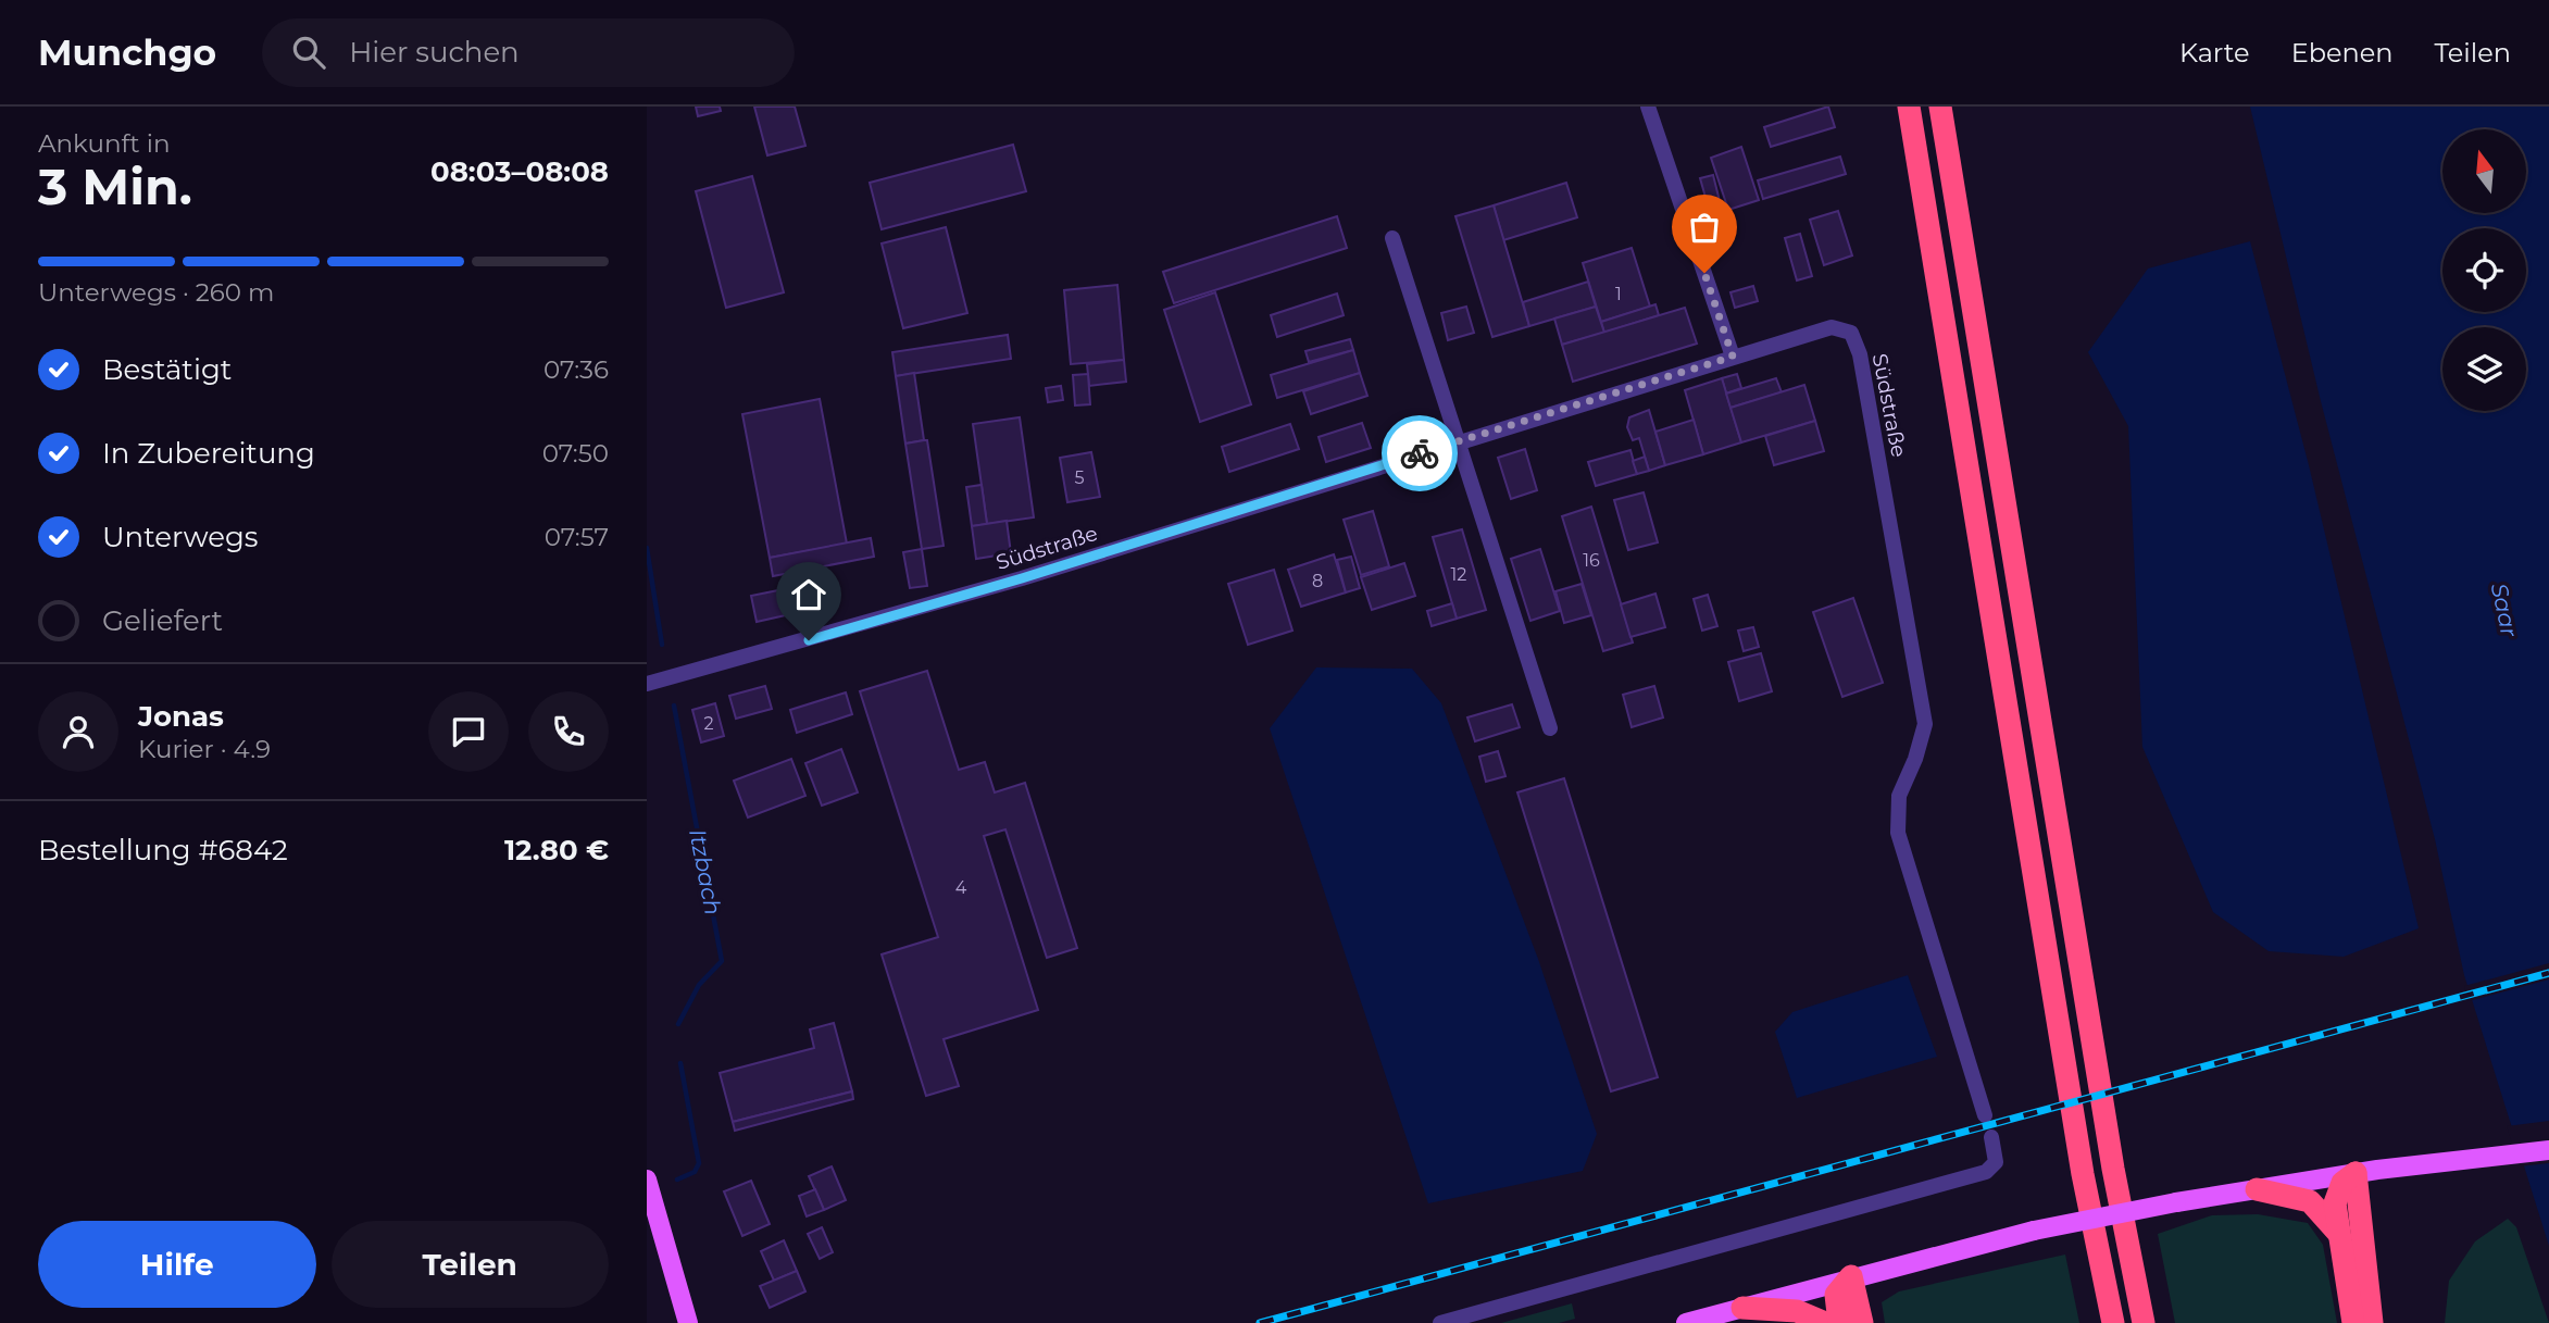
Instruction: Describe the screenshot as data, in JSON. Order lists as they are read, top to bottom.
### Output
{
  "streets": {
    "street": ["Südstraße"]
  },
  "water": ["Saar", "Itzbach"],
  "house_numbers": [
    "1",
    "5",
    "16",
    "12",
    "8",
    "2",
    "4"
  ],
  "north": "top",
  "page": {
    "header": "Munchgo",
    "search": "Hier suchen",
    "nav": ["Karte", "Ebenen", "Teilen"],
    "heading": ["3 Min.", "Ankunft in", "08:03–08:08"],
    "panel": [
      "Jonas",
      "Kurier · 4.9",
      "Bestellung #6842",
      "12.80 €"
    ],
    "bar": "Unterwegs · 260 m",
    "list": [
      ["Bestätigt", "07:36"],
      ["In Zubereitung", "07:50"],
      ["Unterwegs", "07:57"],
      "Geliefert"
    ],
    "buttons": ["Hilfe", "Teilen"]
  }
}
